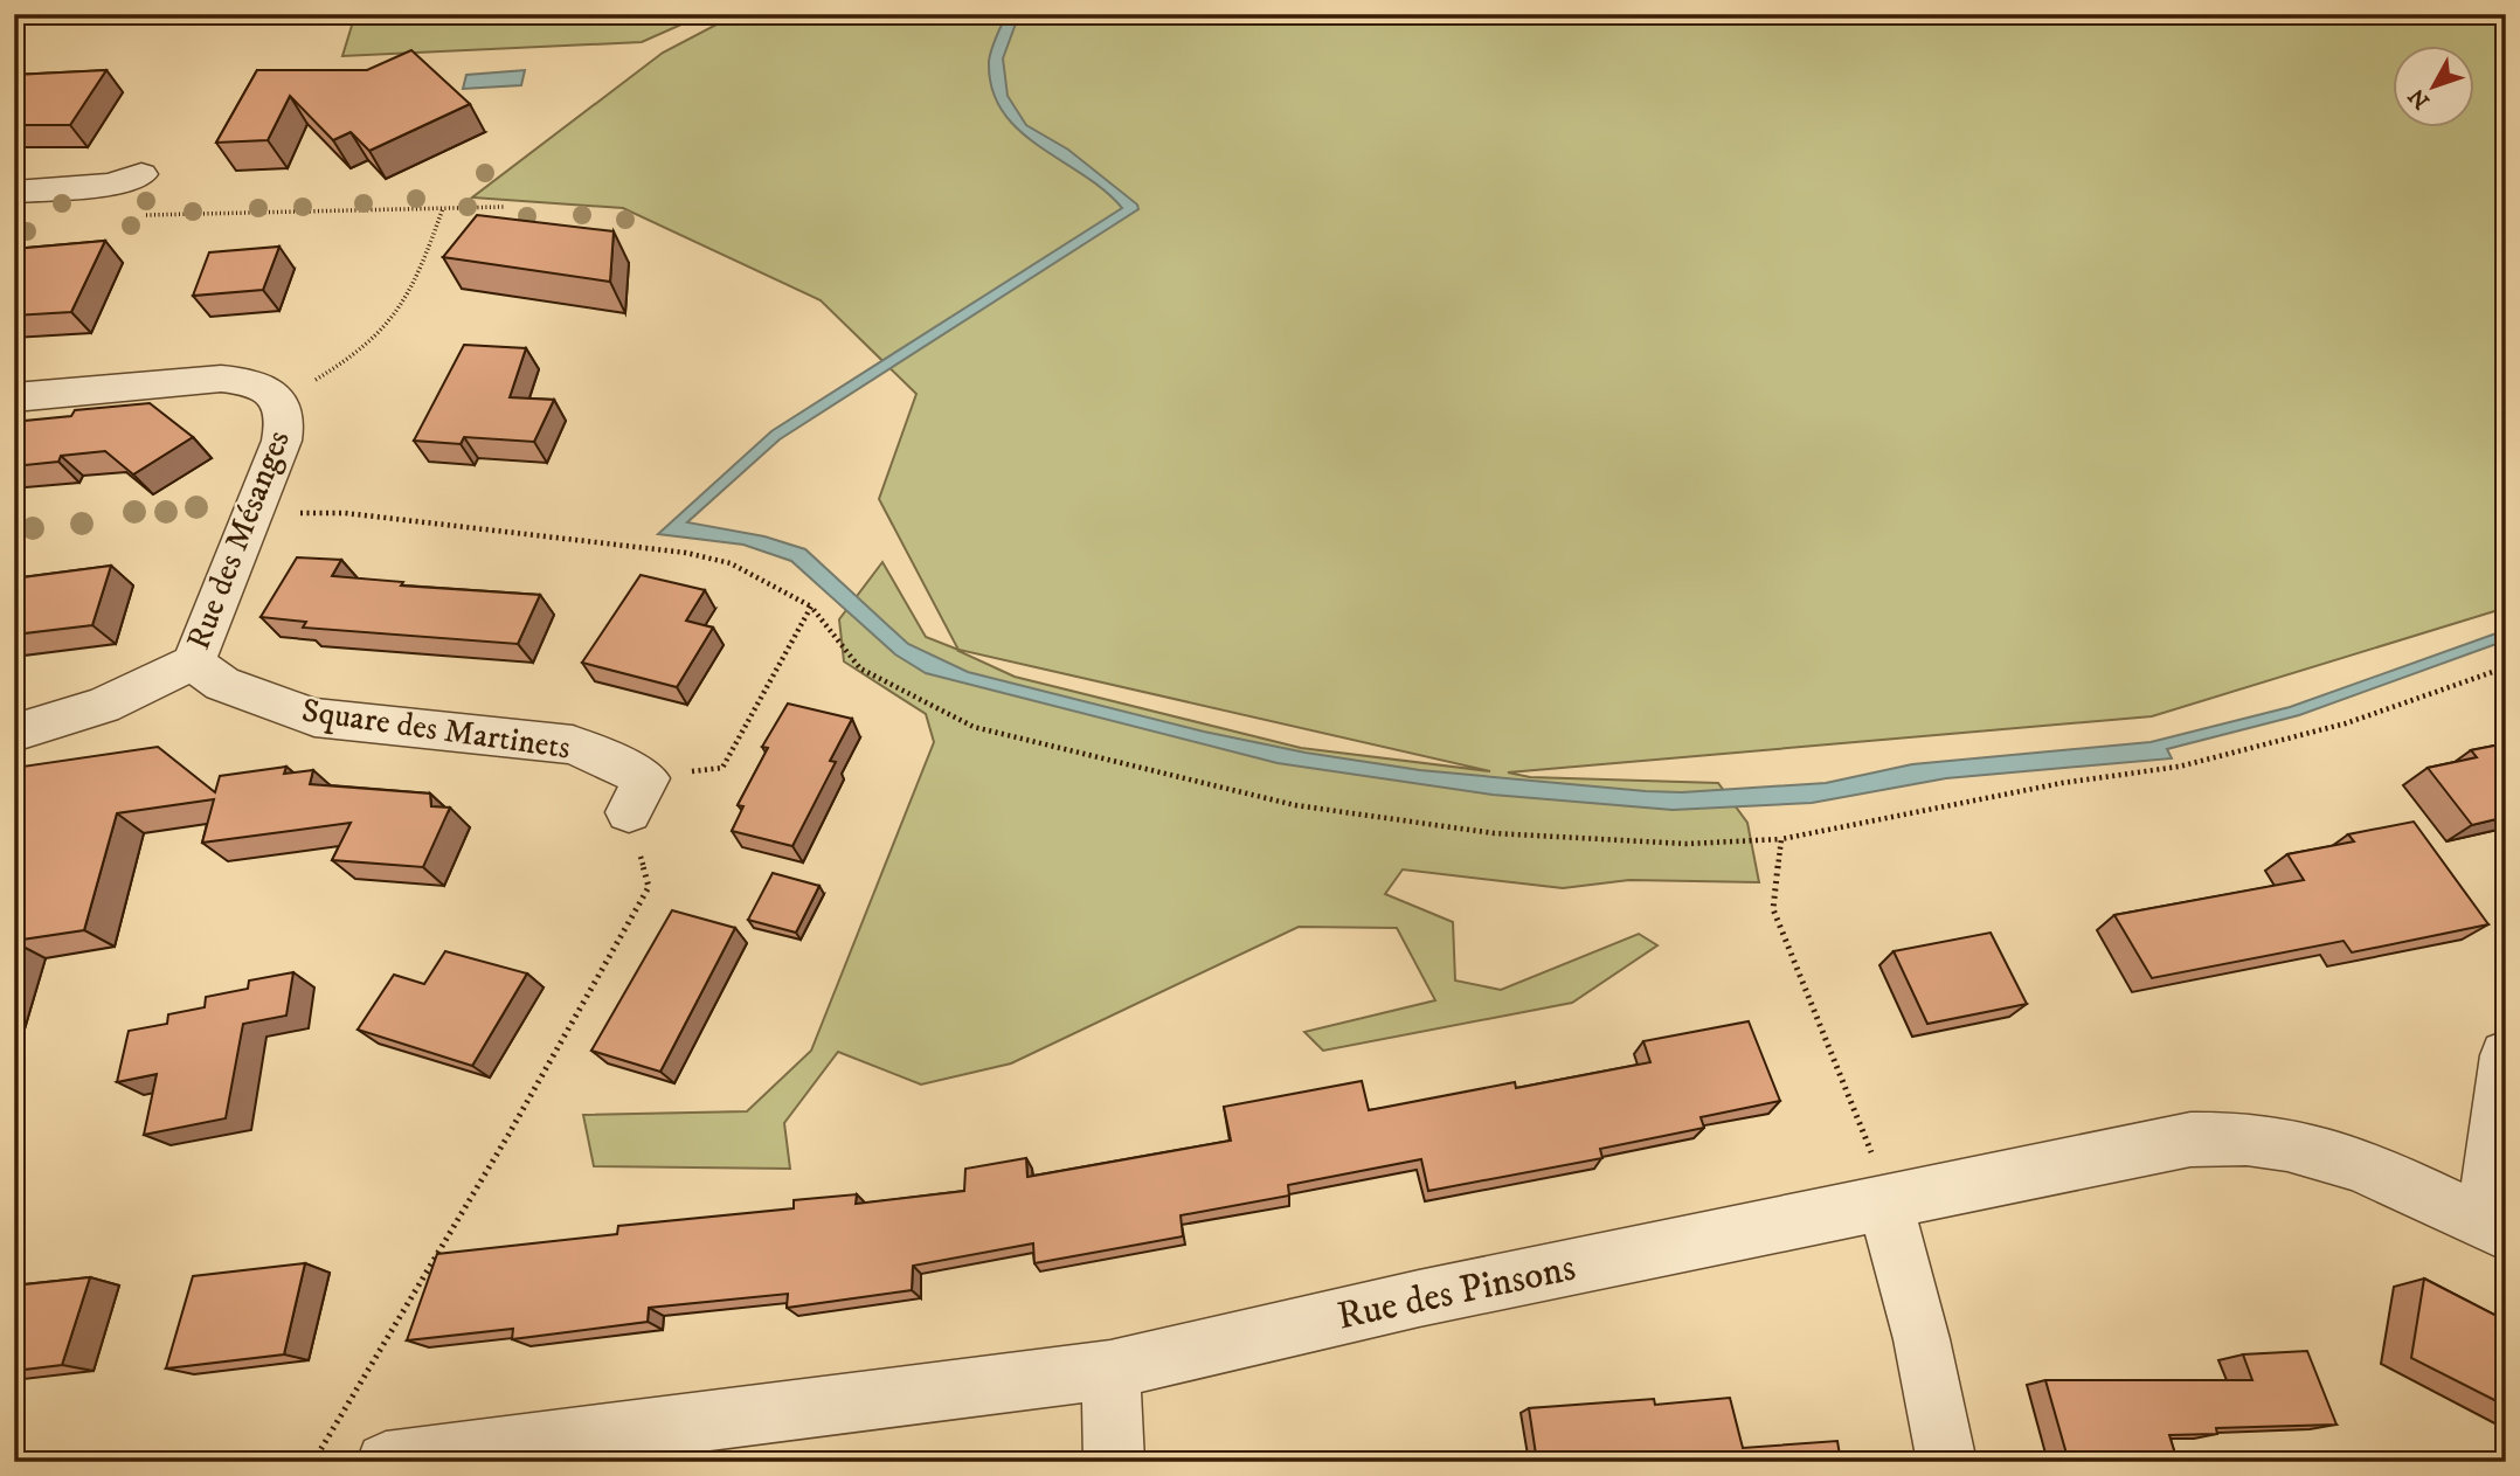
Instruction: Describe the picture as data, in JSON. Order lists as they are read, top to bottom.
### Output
{
  "streets": {
    "street": ["Rue des Mésanges", "Square des Martinets", "Rue des Pinsons"]
  },
  "crossings": [
    ["Rue des Mésanges", "Square des Martinets"]
  ],
  "north": "bottom left"
}
